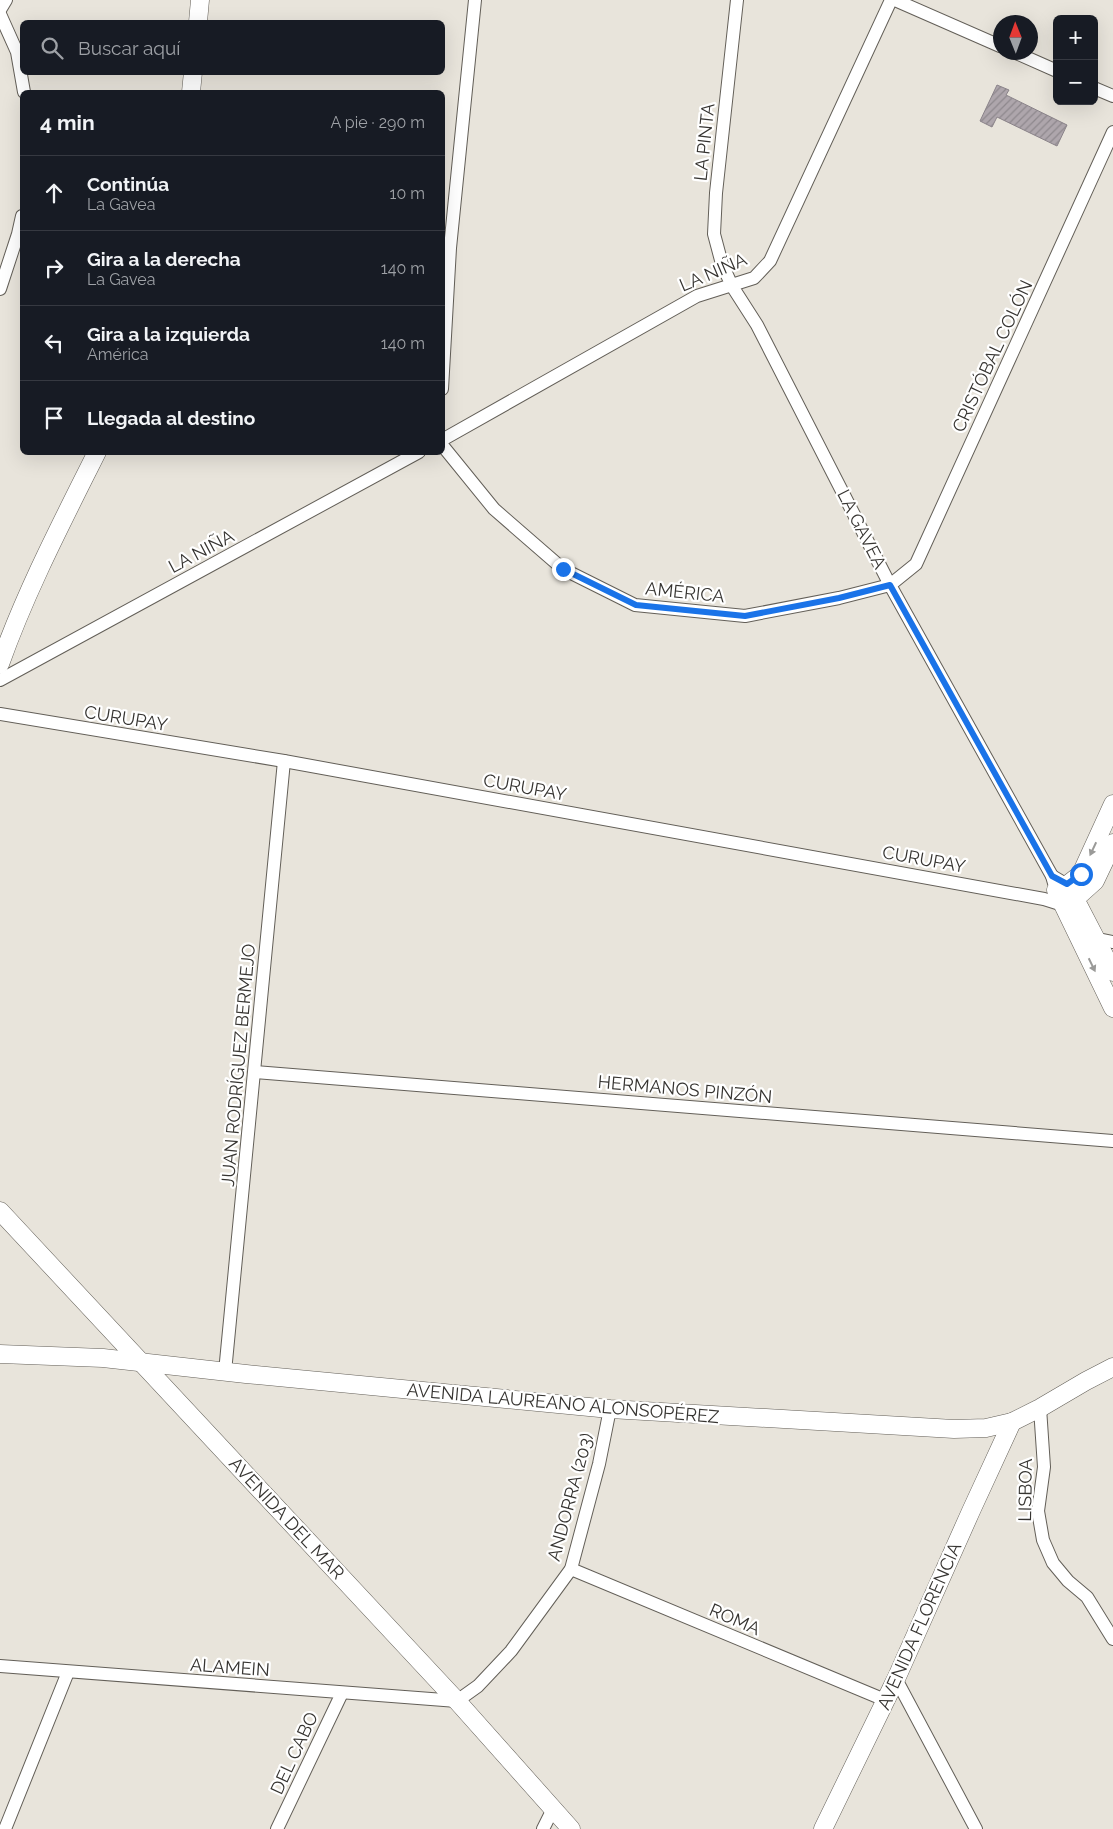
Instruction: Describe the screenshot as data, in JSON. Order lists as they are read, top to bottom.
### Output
{
  "streets": {
    "street": [
      "LA PINTA",
      "LA NIÑA",
      "CRISTÓBAL COLÓN",
      "LA GAVEA",
      "AMÉRICA",
      "CURUPAY",
      "JUAN RODRÍGUEZ BERMEJO",
      "HERMANOS PINZÓN",
      "AVENIDA LAUREANO ALONSOPÉREZ",
      "LISBOA",
      "ANDORRA (203)",
      "AVENIDA DEL MAR",
      "ROMA",
      "AVENIDA FLORENCIA",
      "ALAMEIN",
      "DEL CABO"
    ]
  },
  "crossings": [
    ["LA PINTA", "LA NIÑA"],
    ["LA PINTA", "LA GAVEA"],
    ["LA NIÑA", "LA GAVEA"],
    ["CRISTÓBAL COLÓN", "LA GAVEA"],
    ["CRISTÓBAL COLÓN", "AMÉRICA"],
    ["LA GAVEA", "AMÉRICA"],
    ["LA GAVEA", "CURUPAY"],
    ["CURUPAY", "JUAN RODRÍGUEZ BERMEJO"],
    ["JUAN RODRÍGUEZ BERMEJO", "HERMANOS PINZÓN"],
    ["JUAN RODRÍGUEZ BERMEJO", "AVENIDA LAUREANO ALONSOPÉREZ"],
    ["AVENIDA LAUREANO ALONSOPÉREZ", "LISBOA"],
    ["AVENIDA LAUREANO ALONSOPÉREZ", "ANDORRA (203)"],
    ["AVENIDA LAUREANO ALONSOPÉREZ", "AVENIDA DEL MAR"],
    ["AVENIDA LAUREANO ALONSOPÉREZ", "AVENIDA FLORENCIA"],
    ["ANDORRA (203)", "AVENIDA DEL MAR"],
    ["ANDORRA (203)", "ROMA"],
    ["ANDORRA (203)", "ALAMEIN"],
    ["AVENIDA DEL MAR", "ALAMEIN"],
    ["ROMA", "AVENIDA FLORENCIA"],
    ["ALAMEIN", "DEL CABO"]
  ],
  "north": "top",
  "page": {
    "map_buttons": ["+", "−"],
    "search": "Buscar aquí",
    "heading": ["4 min", "A pie · 290 m"],
    "list": [
      ["Continúa", "La Gavea", "10 m"],
      ["Gira a la derecha", "La Gavea", "140 m"],
      ["Gira a la izquierda", "América", "140 m"],
      "Llegada al destino"
    ]
  }
}
